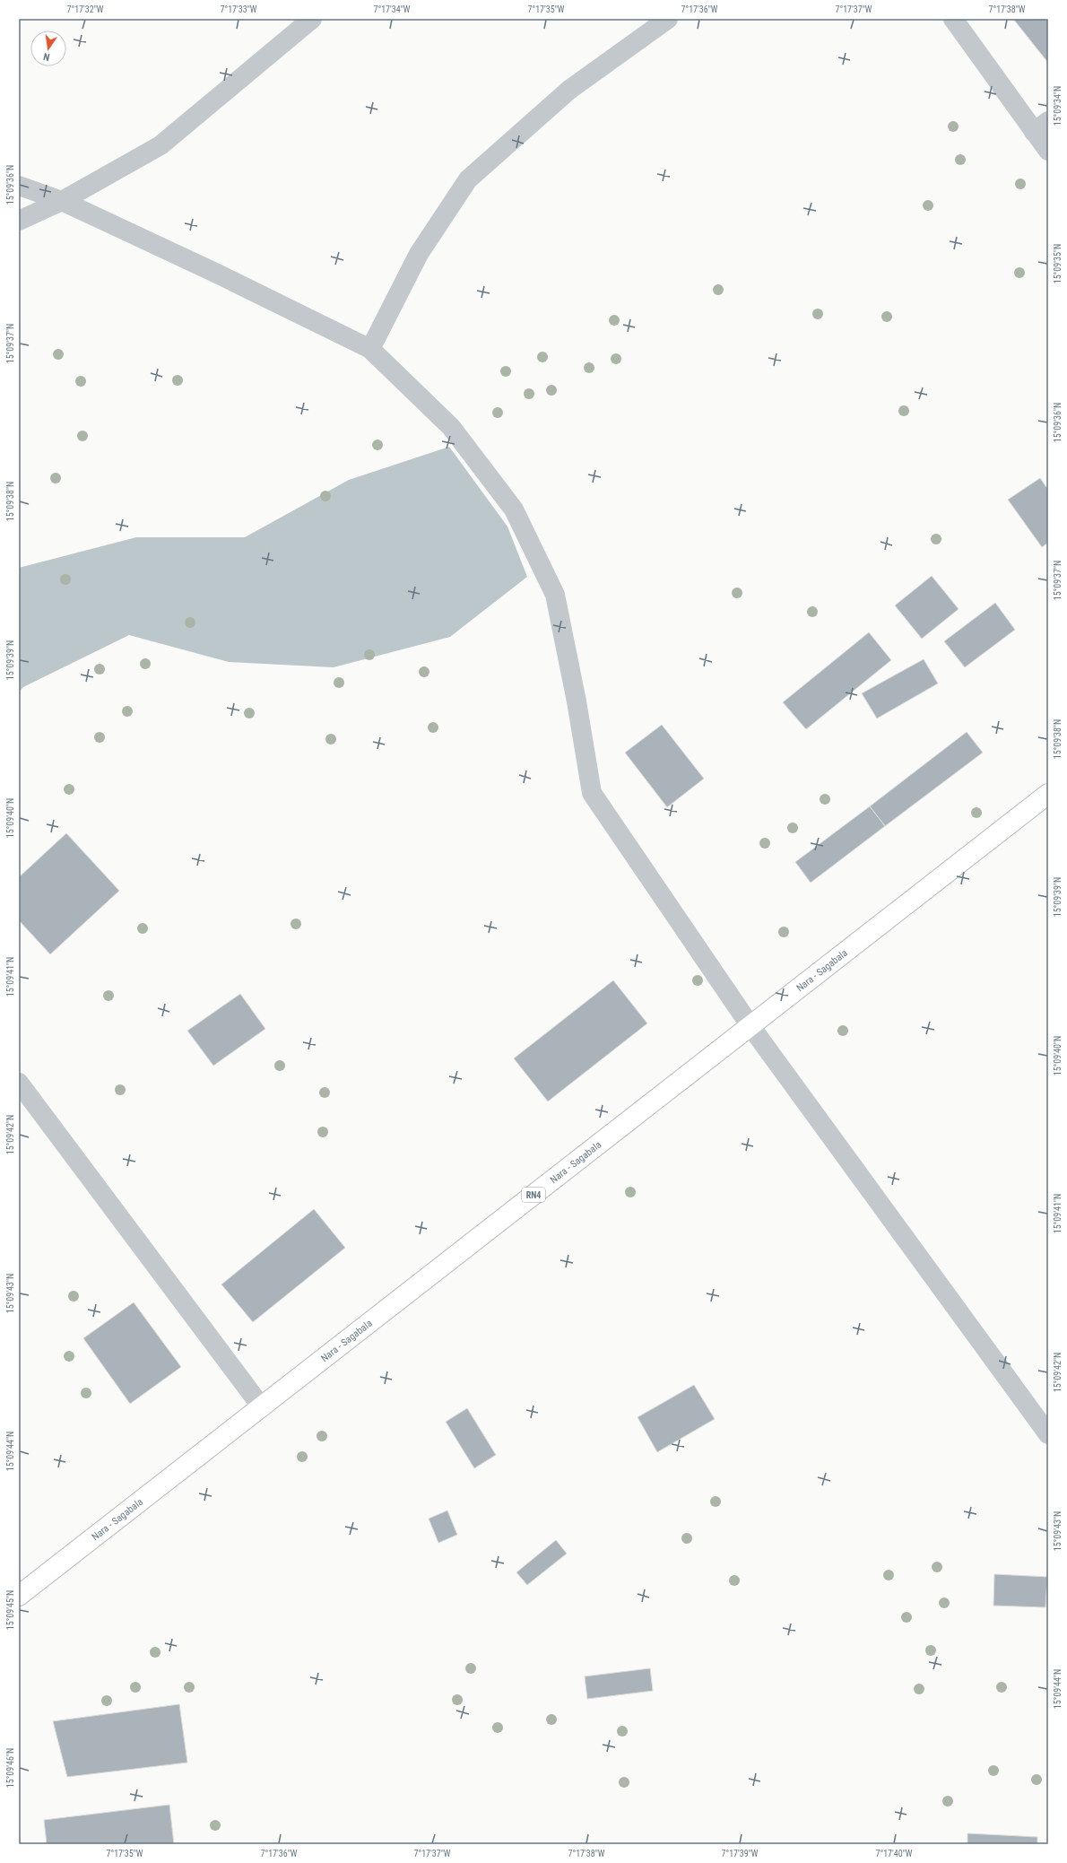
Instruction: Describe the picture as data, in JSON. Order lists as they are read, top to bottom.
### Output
{
  "streets": {
    "main road": ["Nara - Sagabala", "RN4"]
  },
  "north": "bottom",
  "coordinates": [
    "7°17'32\"W",
    "7°17'33\"W",
    "7°17'34\"W",
    "7°17'35\"W",
    "7°17'36\"W",
    "7°17'37\"W",
    "7°17'38\"W",
    "15°09'34\"N",
    "15°09'36\"N",
    "15°09'35\"N",
    "15°09'37\"N",
    "15°09'38\"N",
    "15°09'39\"N",
    "15°09'40\"N",
    "15°09'41\"N",
    "15°09'42\"N",
    "15°09'43\"N",
    "15°09'44\"N",
    "15°09'45\"N",
    "15°09'46\"N",
    "7°17'39\"W",
    "7°17'40\"W"
  ]
}
